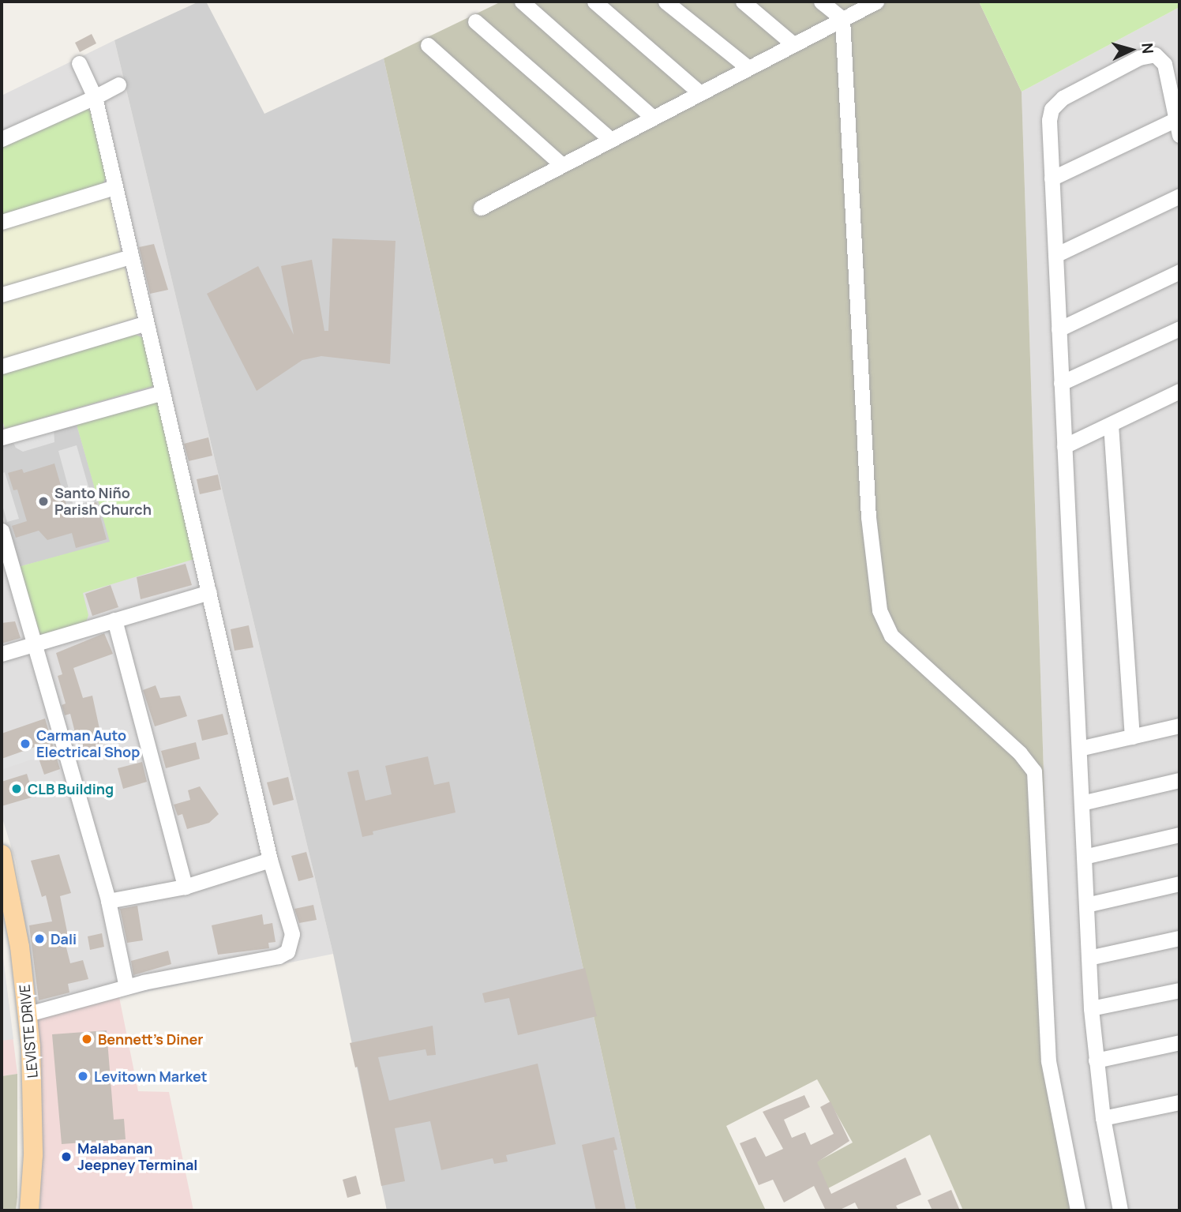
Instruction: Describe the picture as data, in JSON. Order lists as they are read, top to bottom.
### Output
{
  "streets": {
    "main road": ["LEVISTE DRIVE"]
  },
  "places": [
    "Santo Niño Parish Church",
    "Carman Auto Electrical Shop",
    "CLB Building",
    "Dali",
    "Bennett's Diner",
    "Levitown Market",
    "Malabanan Jeepney Terminal"
  ],
  "north": "right"
}
